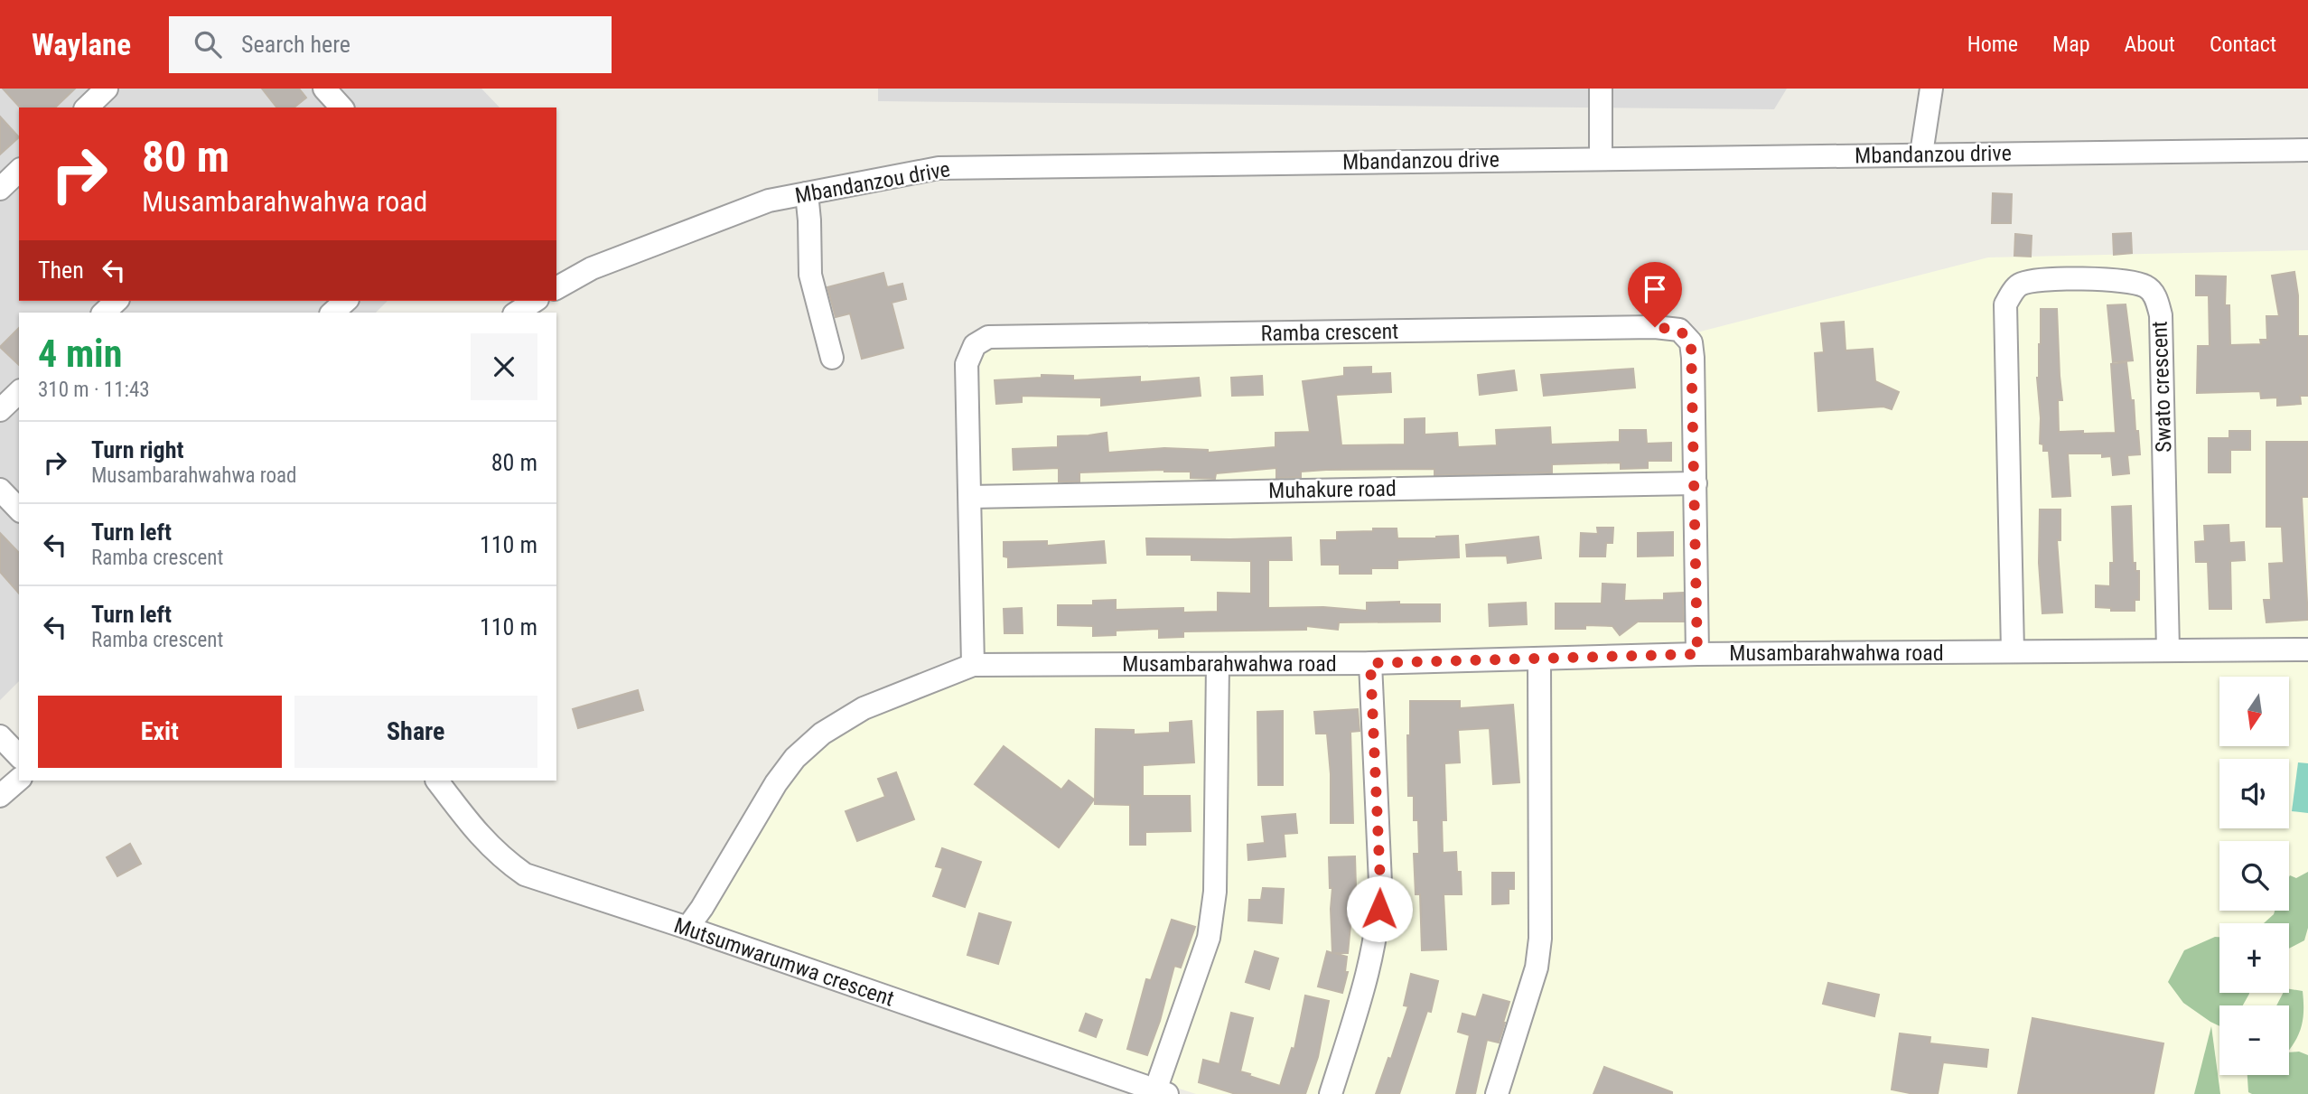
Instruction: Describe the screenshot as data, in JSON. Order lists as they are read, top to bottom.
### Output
{
  "streets": {
    "street": [
      "Mbandanzou drive",
      "Ramba crescent",
      "Swato crescent",
      "Muhakure road",
      "Musambarahwahwa road",
      "Mutsumwarumwa crescent"
    ]
  },
  "crossings": [
    ["Ramba crescent", "Muhakure road"],
    ["Ramba crescent", "Musambarahwahwa road"],
    ["Swato crescent", "Musambarahwahwa road"],
    ["Musambarahwahwa road", "Mutsumwarumwa crescent"]
  ],
  "north": "bottom",
  "page": {
    "header": "Waylane",
    "search": "Search here",
    "nav": [
      "Home",
      "Map",
      "About",
      "Contact"
    ],
    "turn": ["80 m", "Musambarahwahwa road"],
    "then": "Then",
    "heading": ["4 min", "310 m · 11:43"],
    "list": [
      {
        "name": "Turn right",
        "note": "Musambarahwahwa road",
        "value": "80 m"
      },
      {
        "name": "Turn left",
        "note": "Ramba crescent",
        "value": "110 m"
      },
      {
        "name": "Turn left",
        "note": "Ramba crescent",
        "value": "110 m"
      }
    ],
    "map_buttons": ["+", "−"],
    "buttons": ["Exit", "Share"]
  }
}
